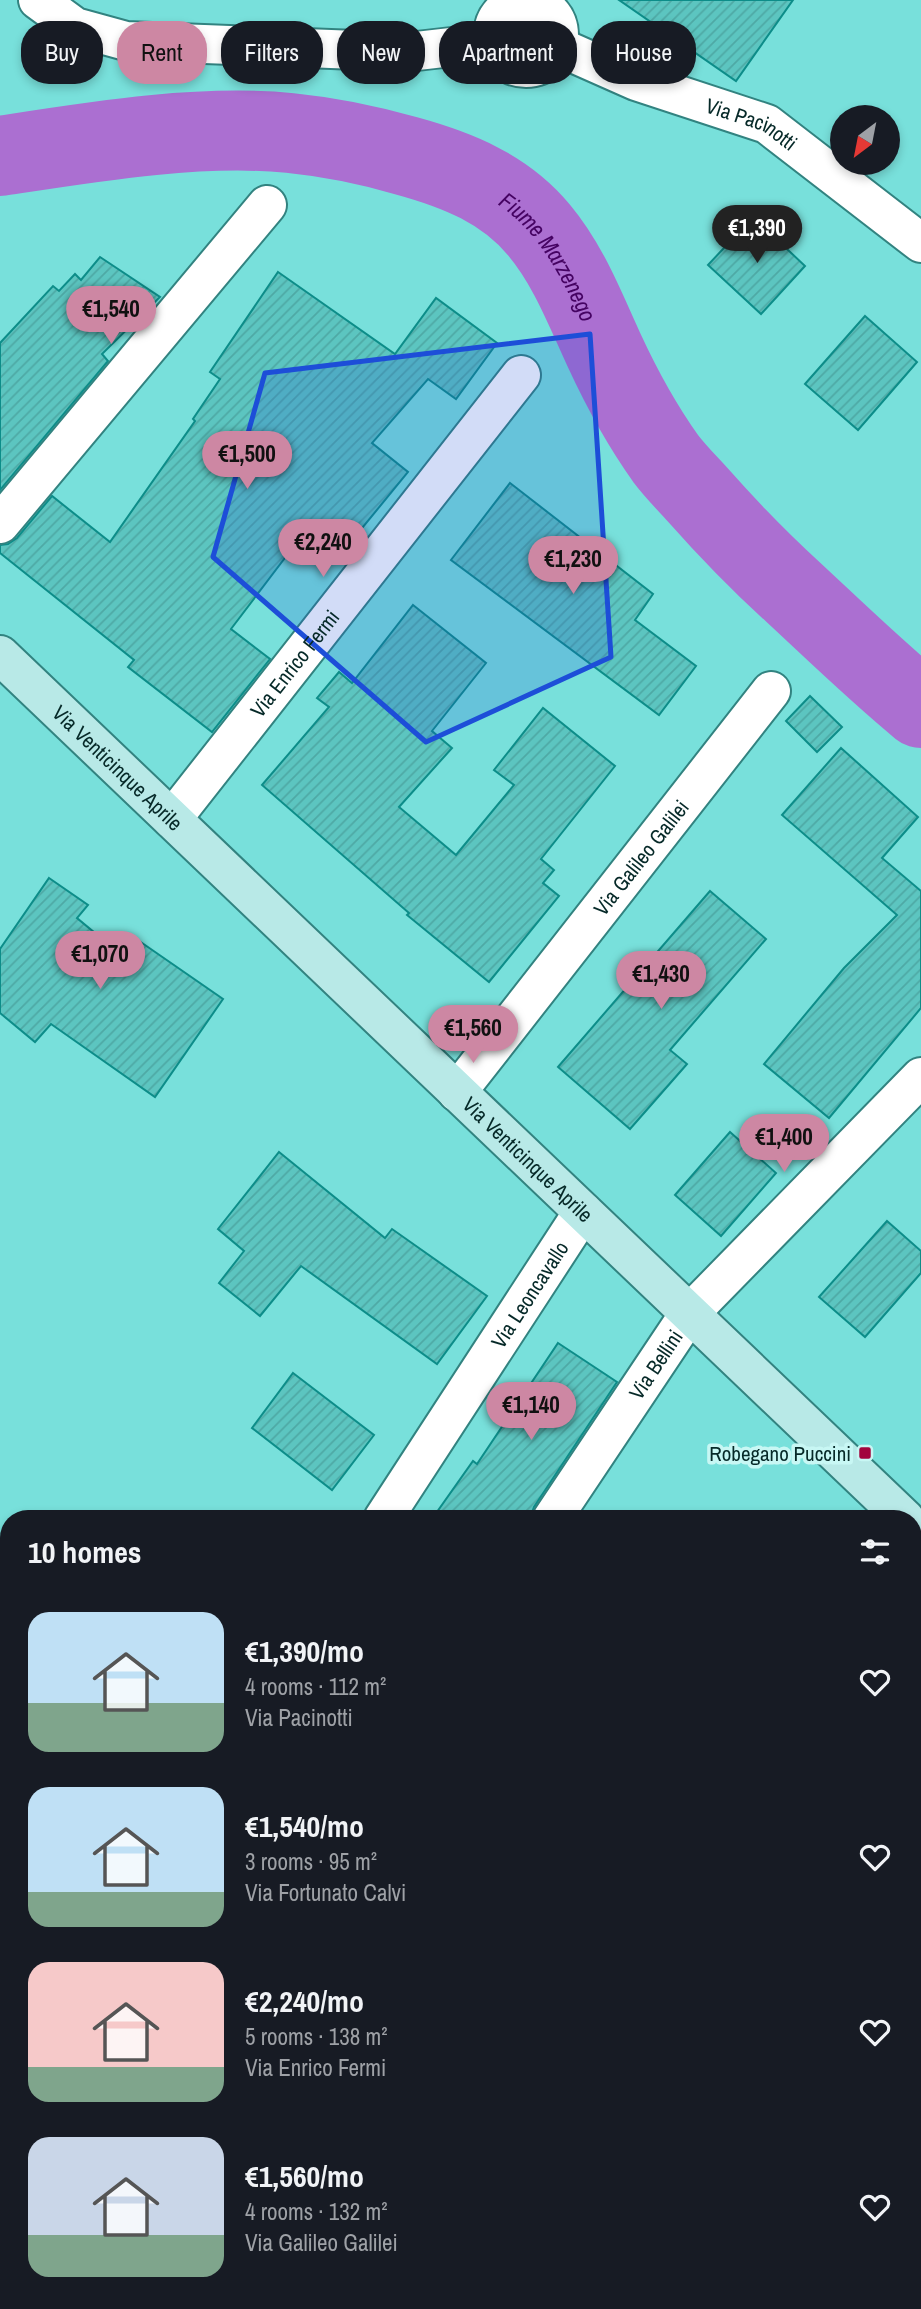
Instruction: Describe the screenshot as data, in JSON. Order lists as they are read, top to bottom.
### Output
{
  "streets": {
    "main road": ["Via Venticinque Aprile"],
    "street": [
      "Via Pacinotti",
      "Via Enrico Fermi",
      "Via Galileo Galilei",
      "Via Leoncavallo",
      "Via Bellini"
    ]
  },
  "crossings": [
    ["Via Enrico Fermi", "Via Venticinque Aprile"],
    ["Via Venticinque Aprile", "Via Galileo Galilei"],
    ["Via Venticinque Aprile", "Via Leoncavallo"],
    ["Via Venticinque Aprile", "Via Bellini"]
  ],
  "water": ["Fiume Marzenego"],
  "places": {
    "transit": ["Robegano Puccini"]
  },
  "north": "bottom left",
  "page": {
    "chip": [
      "Buy",
      "Rent",
      "Filters",
      "New",
      "Apartment",
      "House"
    ],
    "price": [
      "€1,390",
      "€1,540",
      "€1,500",
      "€2,240",
      "€1,230",
      "€1,070",
      "€1,430",
      "€1,560",
      "€1,400",
      "€1,140"
    ],
    "heading": "10 homes",
    "list": [
      {
        "name": "€1,390/mo",
        "note": "4 rooms · 112 m² · Via Pacinotti"
      },
      {
        "name": "€1,540/mo",
        "note": "3 rooms · 95 m² · Via Fortunato Calvi"
      },
      {
        "name": "€2,240/mo",
        "note": "5 rooms · 138 m² · Via Enrico Fermi"
      },
      {
        "name": "€1,560/mo",
        "note": "4 rooms · 132 m² · Via Galileo Galilei"
      }
    ]
  }
}
